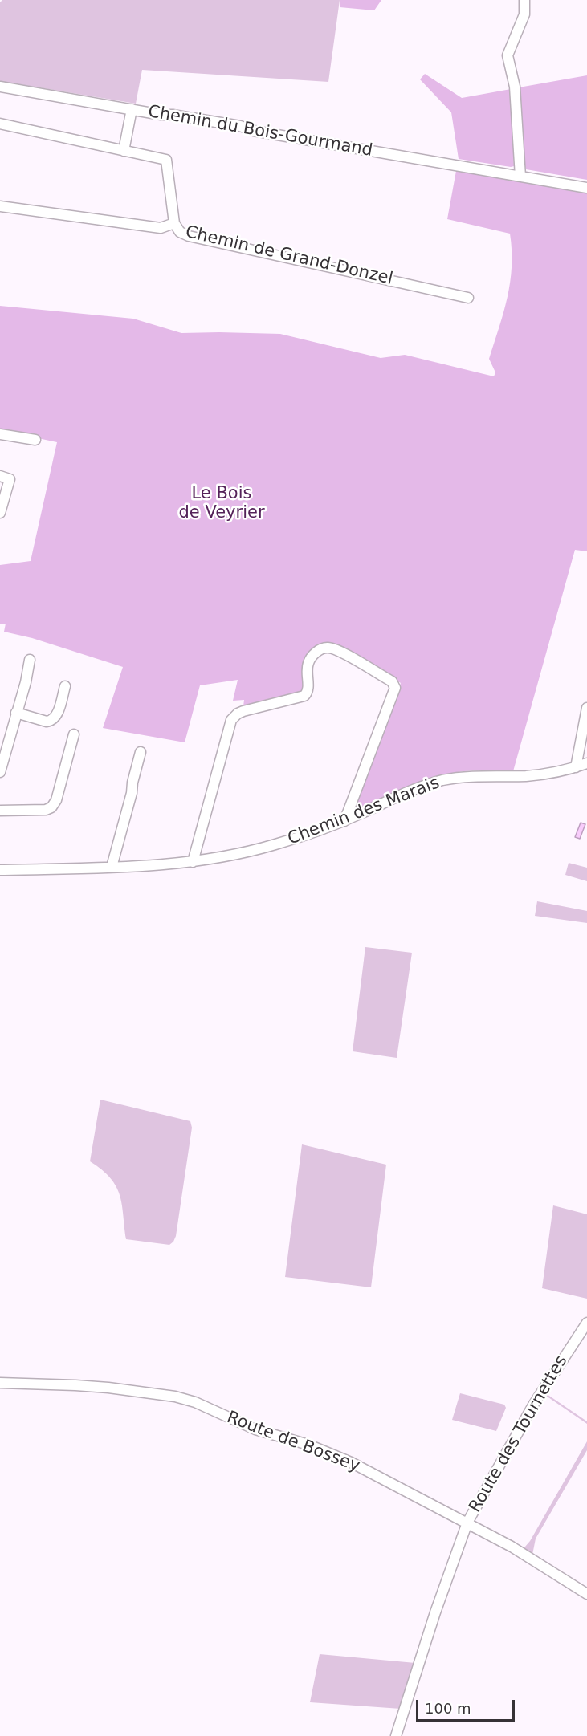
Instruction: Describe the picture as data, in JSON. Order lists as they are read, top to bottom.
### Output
{
  "streets": {
    "street": [
      "Chemin du Bois-Gourmand",
      "Chemin de Grand-Donzel",
      "Chemin des Marais",
      "Route des Tournettes",
      "Route de Bossey"
    ]
  },
  "crossings": [
    ["Route des Tournettes", "Route de Bossey"]
  ],
  "parks": ["Le Bois de Veyrier"],
  "scale_bar": "100 m"
}
